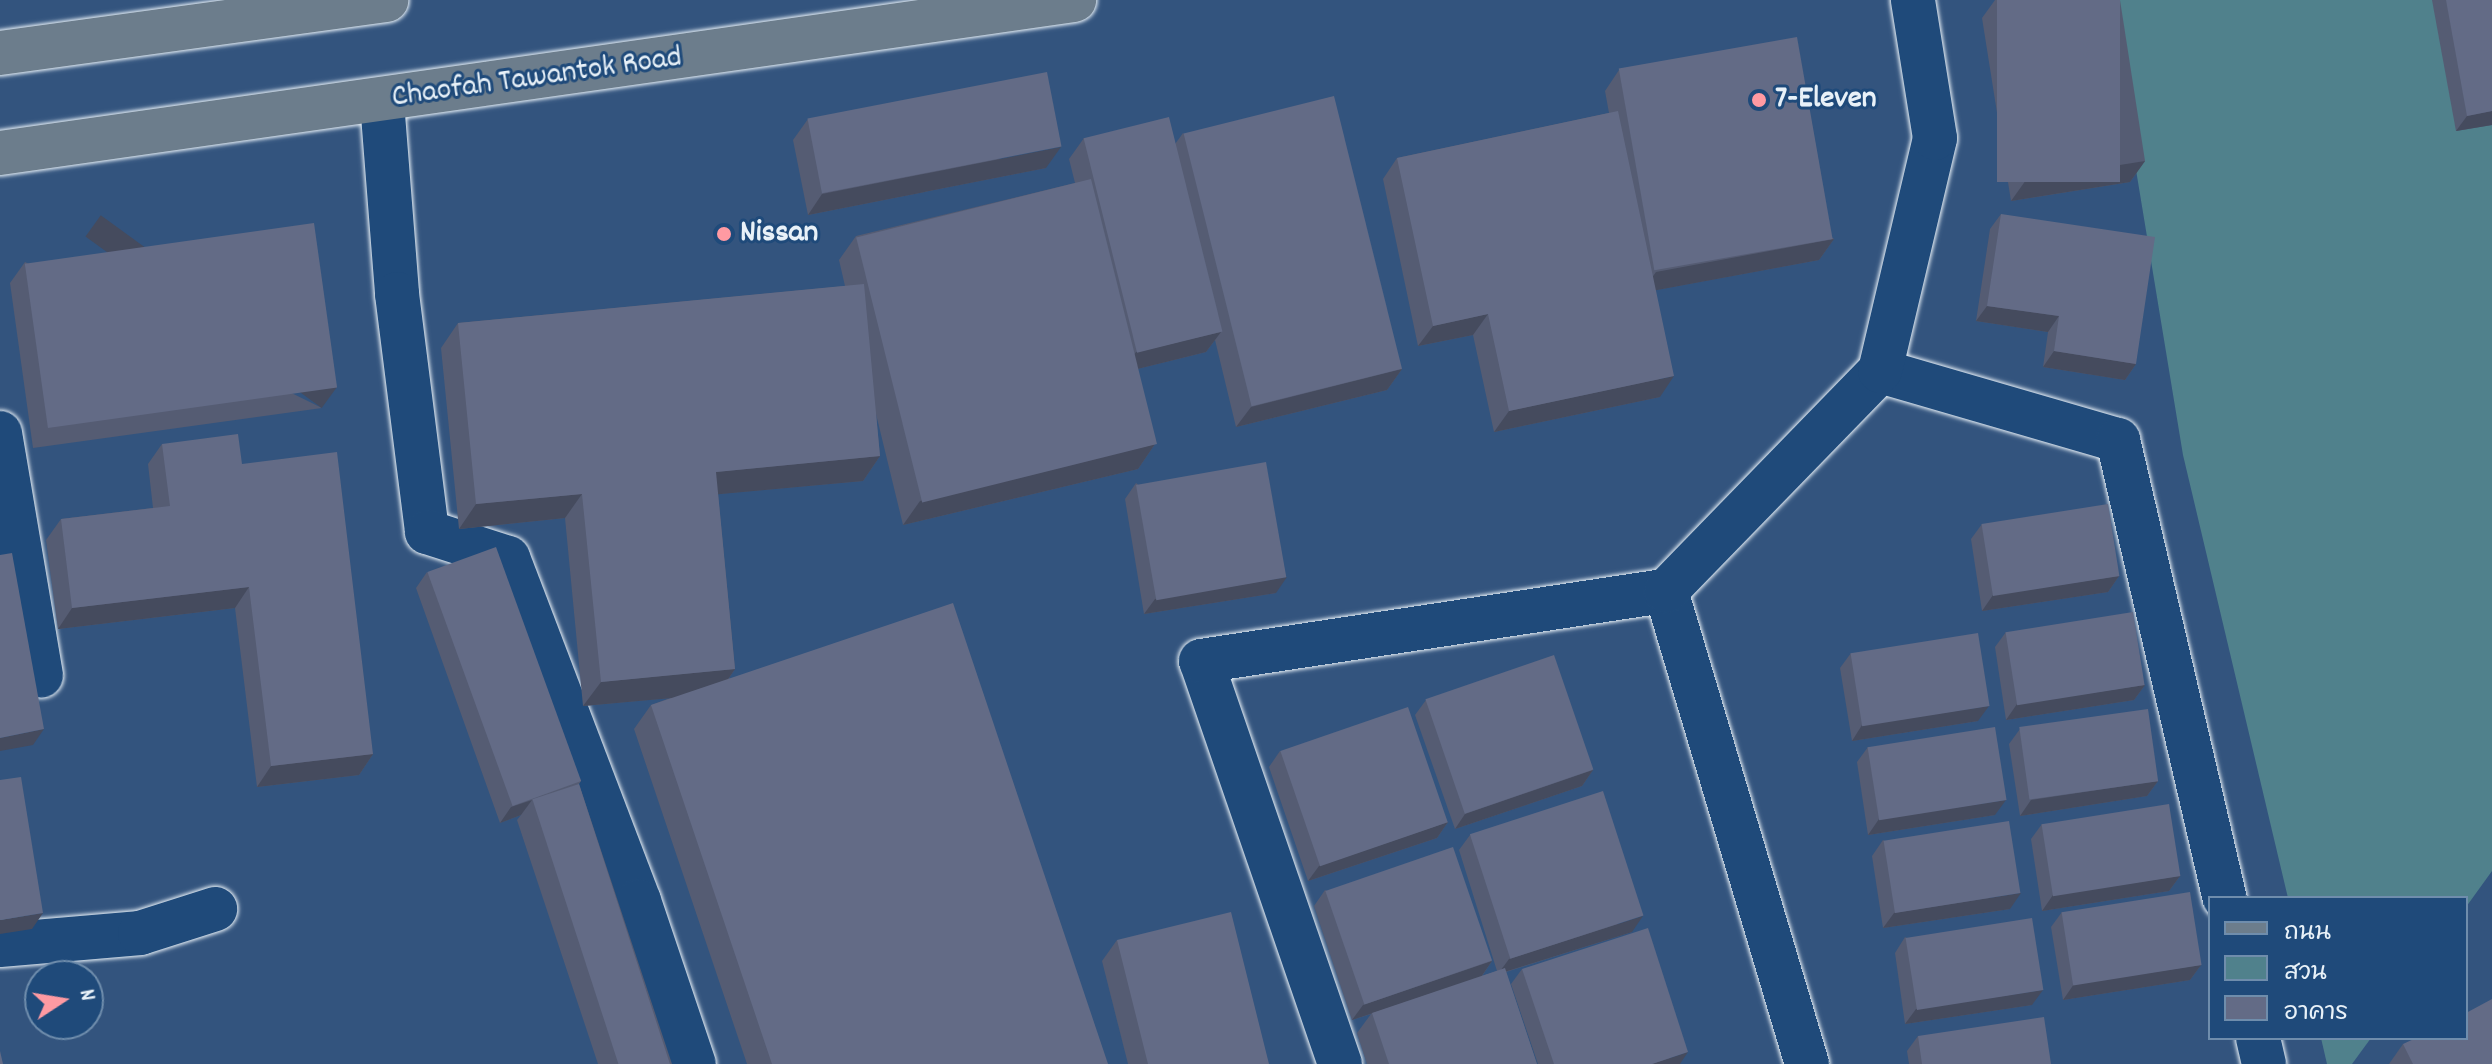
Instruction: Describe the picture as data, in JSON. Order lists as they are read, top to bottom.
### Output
{
  "streets": {
    "main road": ["Chaofah Tawantok Road"]
  },
  "places": ["7-Eleven", "Nissan"],
  "legend": ["ถนน", "สวน", "อาคาร"],
  "north": "right"
}
